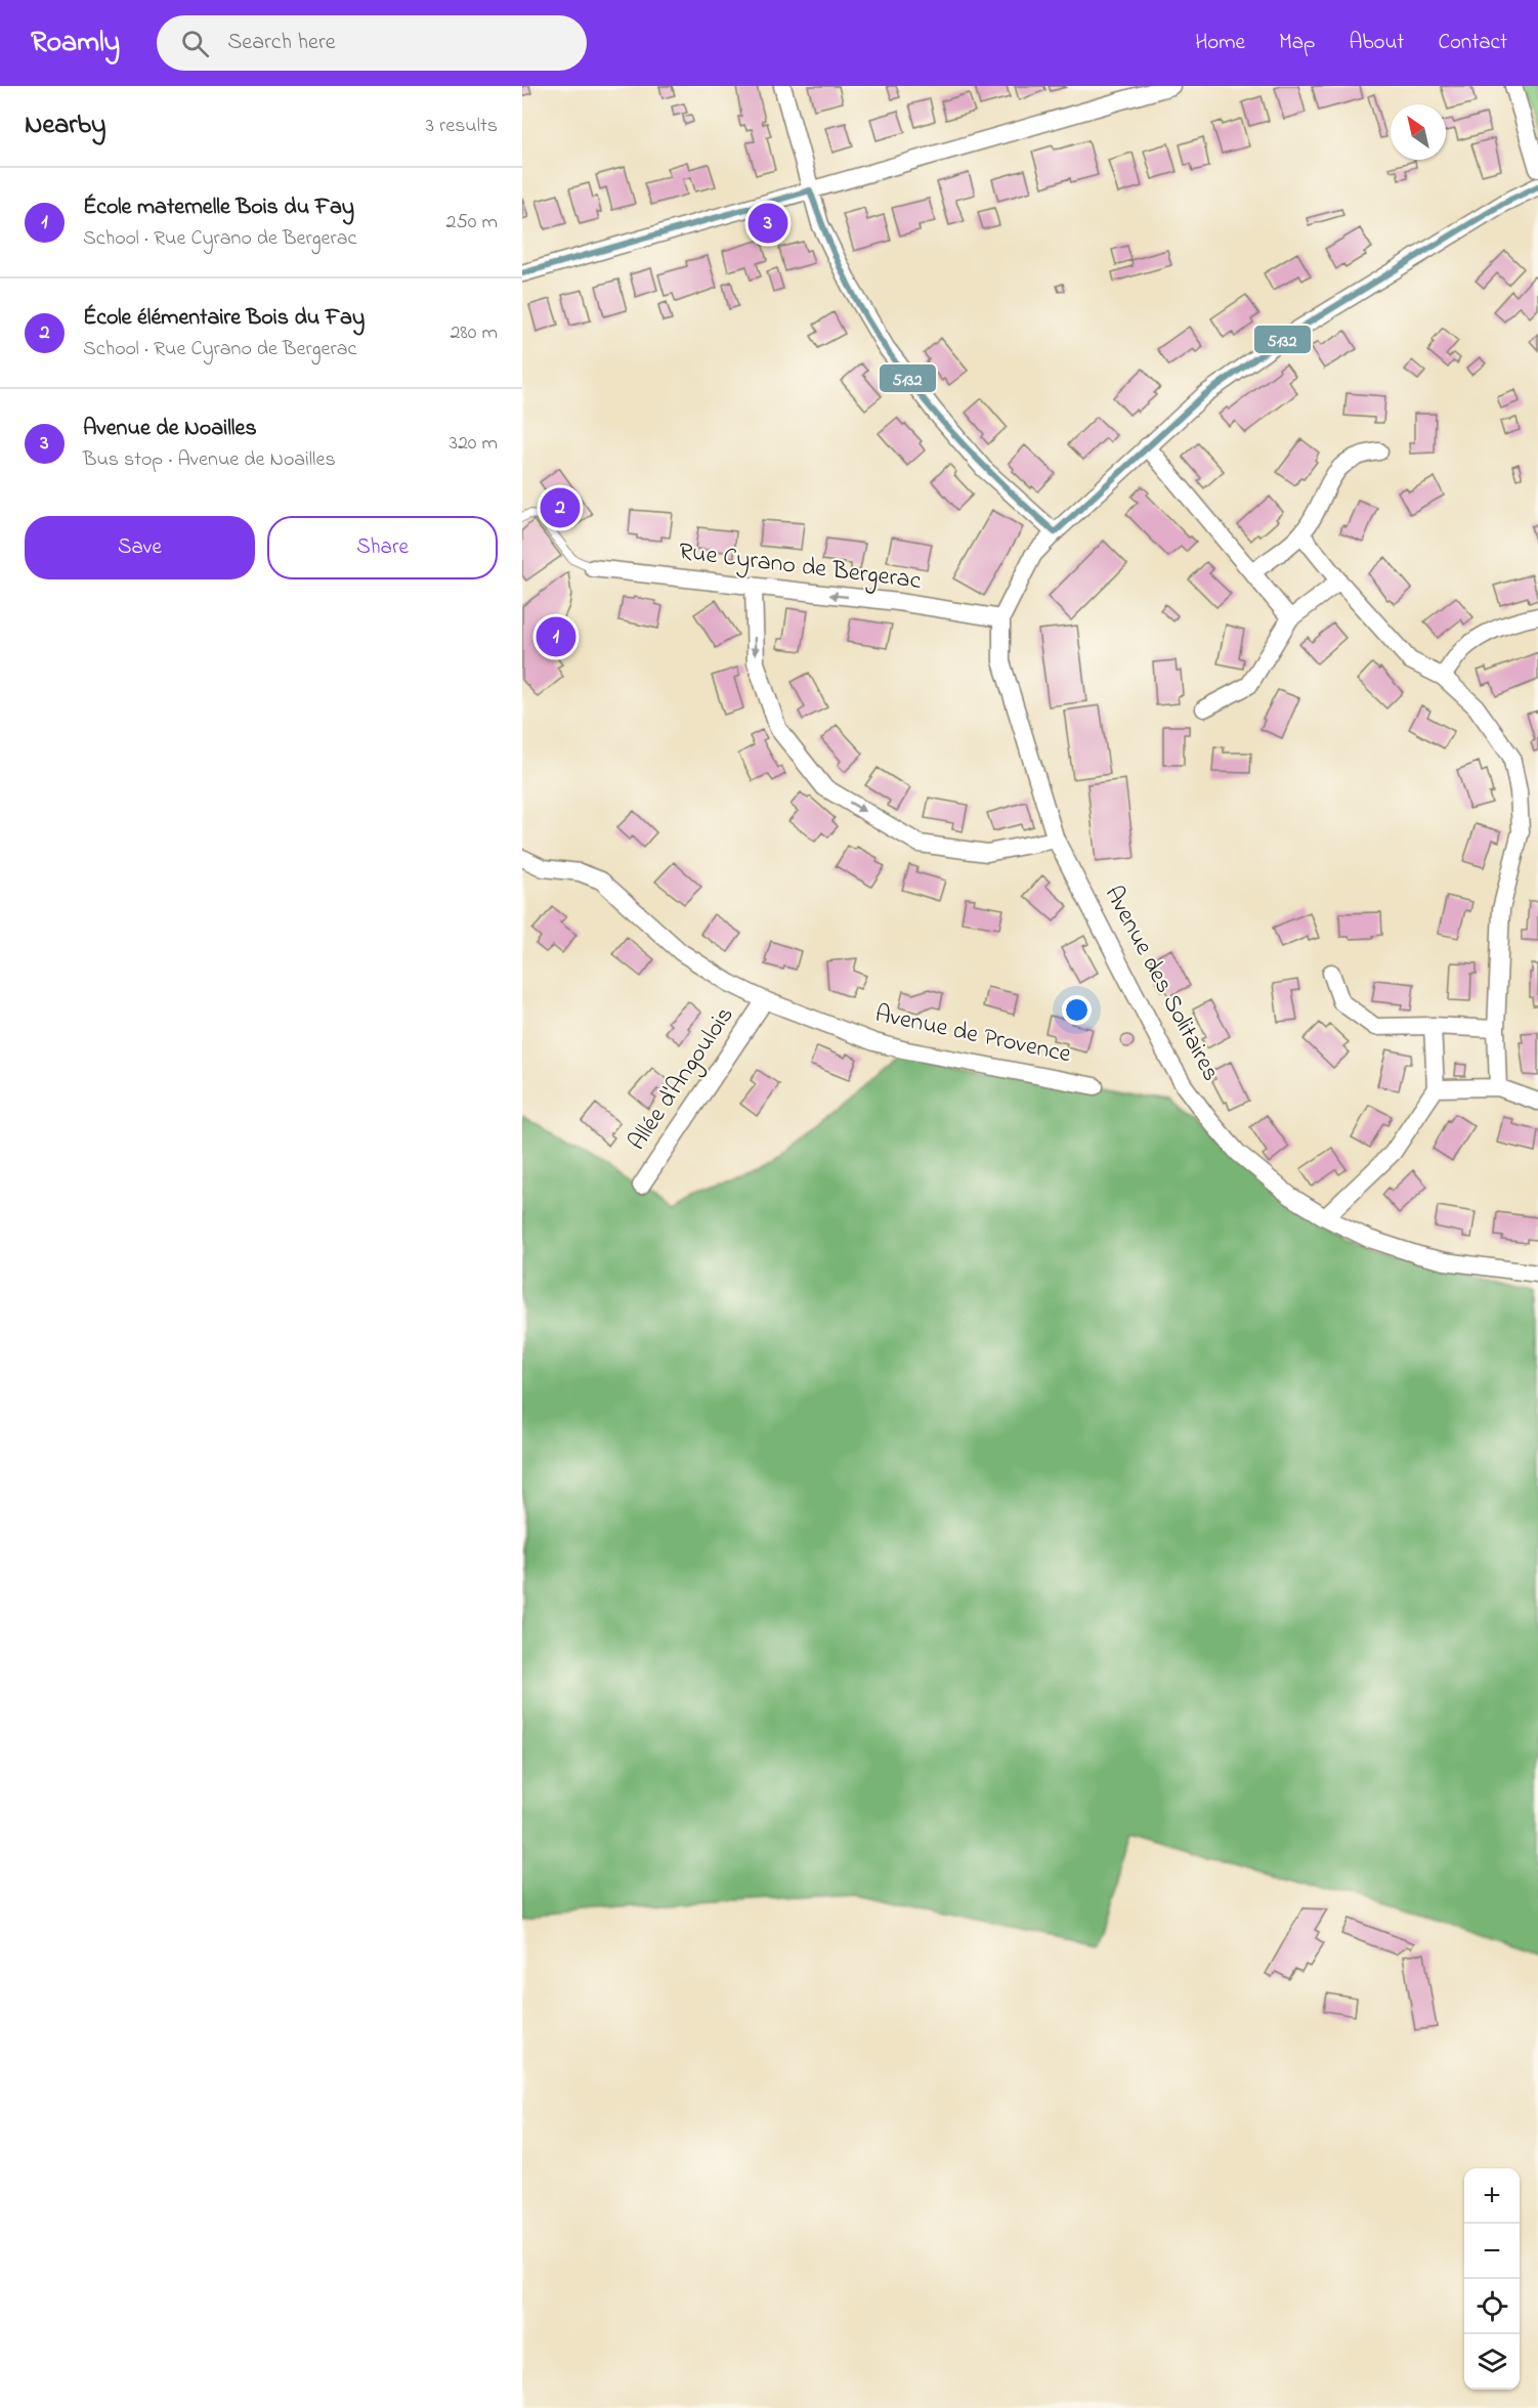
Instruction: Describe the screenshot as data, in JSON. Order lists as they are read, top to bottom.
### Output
{
  "streets": {
    "street": [
      "Rue Cyrano de Bergerac",
      "Avenue des Solitaires",
      "Avenue de Provence",
      "Allée d'Angoulois"
    ]
  },
  "crossings": [
    ["Rue Cyrano de Bergerac", "Avenue des Solitaires"],
    ["Avenue de Provence", "Allée d'Angoulois"]
  ],
  "one_way": ["Rue Cyrano de Bergerac"],
  "lines": ["transit line 5132"],
  "north": "top left",
  "page": {
    "header": "Roamly",
    "search": "Search here",
    "nav": [
      "Home",
      "Map",
      "About",
      "Contact"
    ],
    "heading": ["Nearby", "3 results"],
    "list": [
      {
        "mark": "1",
        "name": "École maternelle Bois du Fay",
        "note": "School · Rue Cyrano de Bergerac",
        "value": "250 m"
      },
      {
        "mark": "2",
        "name": "École élémentaire Bois du Fay",
        "note": "School · Rue Cyrano de Bergerac",
        "value": "280 m"
      },
      {
        "mark": "3",
        "name": "Avenue de Noailles",
        "note": "Bus stop · Avenue de Noailles",
        "value": "320 m"
      }
    ],
    "pins": ["3", "2", "1"],
    "buttons": ["Save", "Share"],
    "map_buttons": ["+", "−"]
  }
}
